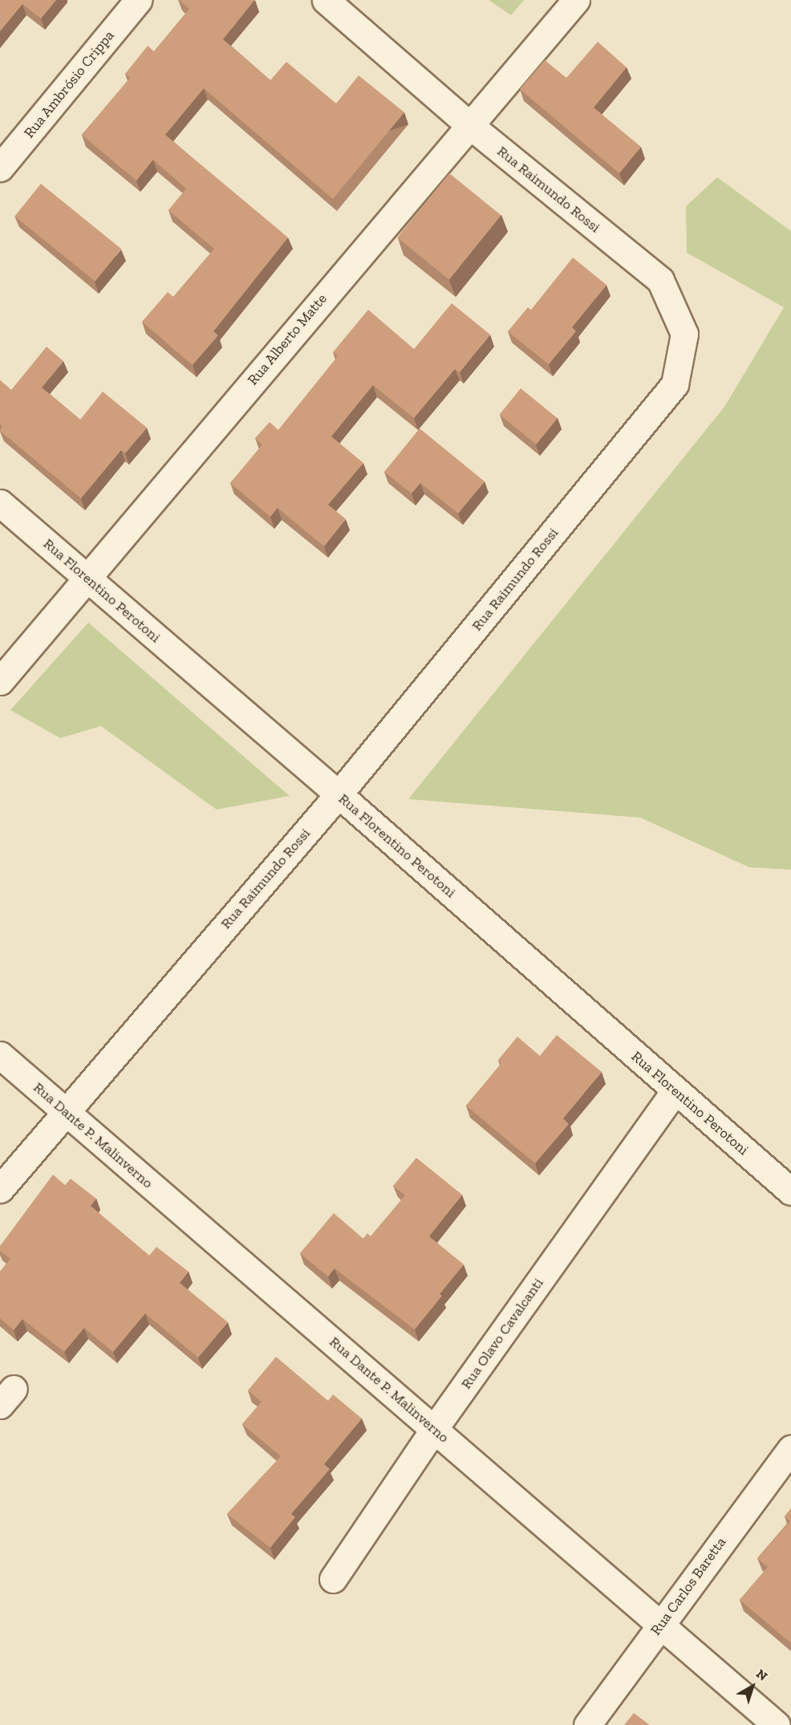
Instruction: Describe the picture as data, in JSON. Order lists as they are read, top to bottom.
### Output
{
  "streets": {
    "street": [
      "Rua Ambrósio Crippa",
      "Rua Raimundo Rossi",
      "Rua Alberto Matte",
      "Rua Florentino Perotoni",
      "Rua Dante P. Malinverno",
      "Rua Olavo Cavalcanti",
      "Rua Carlos Baretta"
    ]
  },
  "crossings": [
    ["Rua Raimundo Rossi", "Rua Alberto Matte"],
    ["Rua Raimundo Rossi", "Rua Florentino Perotoni"],
    ["Rua Raimundo Rossi", "Rua Dante P. Malinverno"],
    ["Rua Alberto Matte", "Rua Florentino Perotoni"],
    ["Rua Florentino Perotoni", "Rua Olavo Cavalcanti"],
    ["Rua Dante P. Malinverno", "Rua Olavo Cavalcanti"],
    ["Rua Dante P. Malinverno", "Rua Carlos Baretta"]
  ],
  "north": "top right"
}
